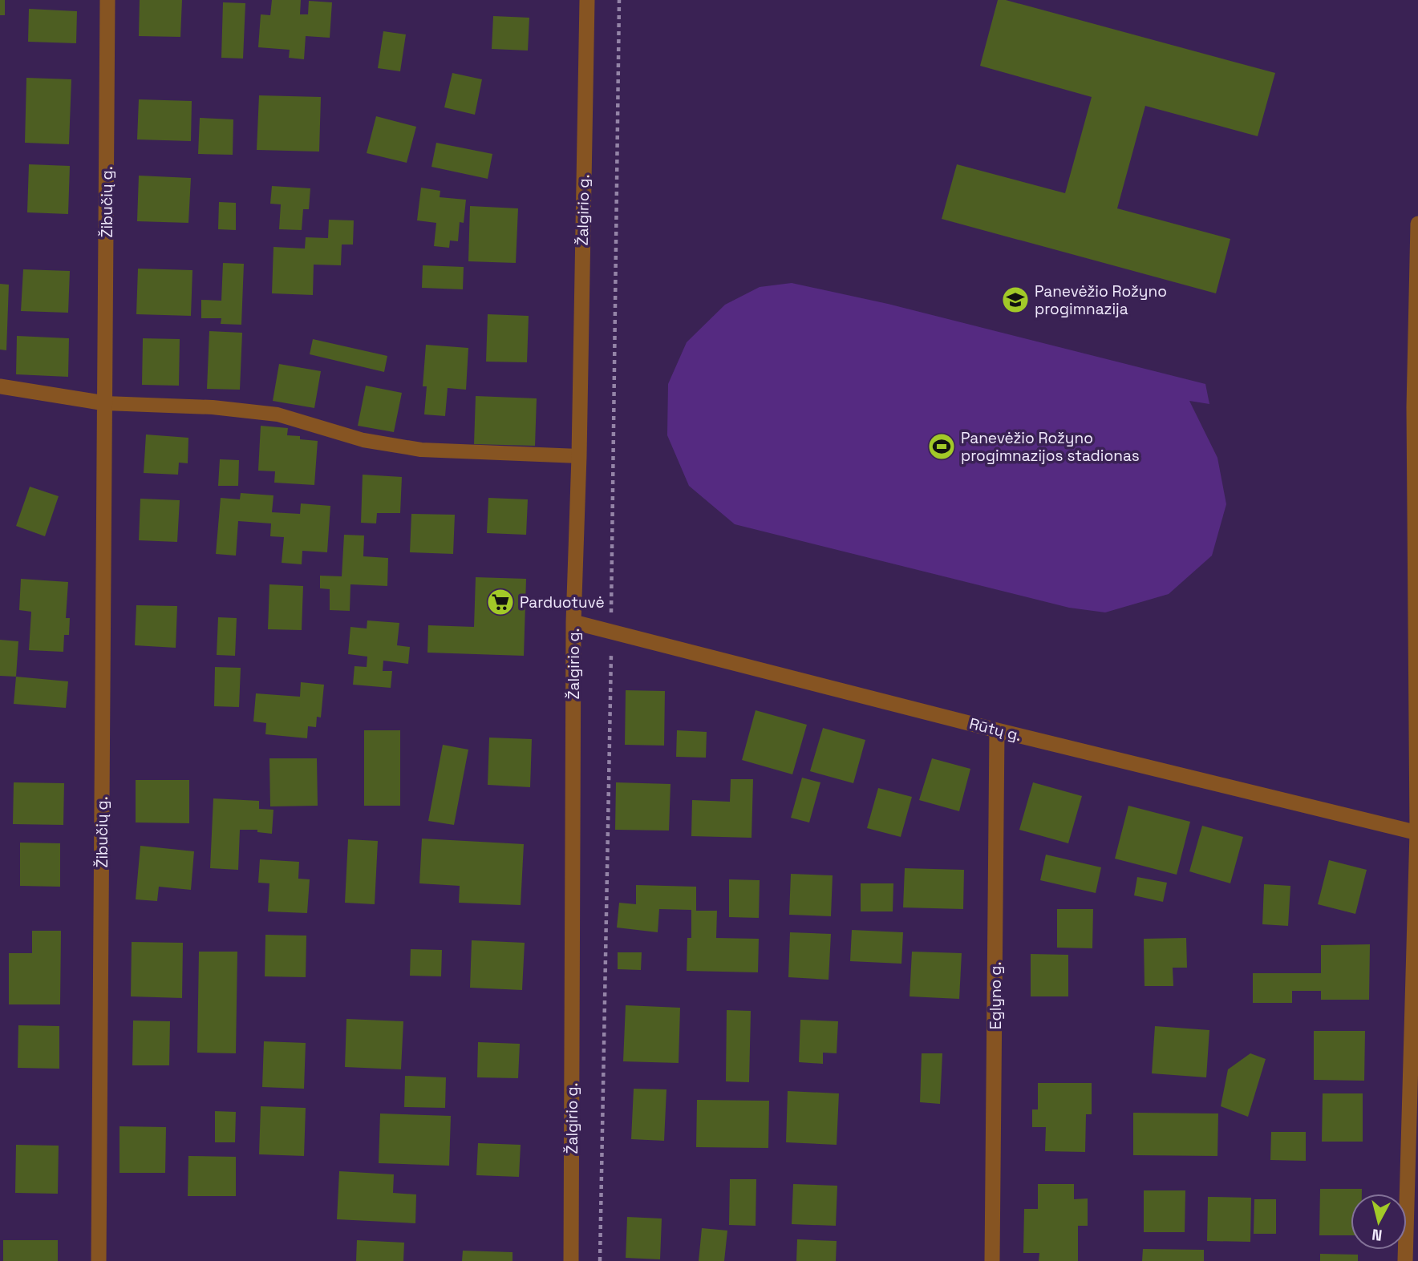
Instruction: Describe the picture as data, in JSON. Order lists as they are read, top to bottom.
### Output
{
  "streets": {
    "street": [
      "Žibučių g.",
      "Žalgirio g.",
      "Rūtų g.",
      "Eglyno g."
    ]
  },
  "crossings": [
    ["Žalgirio g.", "Rūtų g."],
    ["Rūtų g.", "Eglyno g."]
  ],
  "places": {
    "school or university": ["Panevėžio Rožyno progimnazija"],
    "sports": ["Panevėžio Rožyno progimnazijos stadionas"],
    "supermarket": ["Parduotuvė"]
  },
  "north": "bottom"
}
